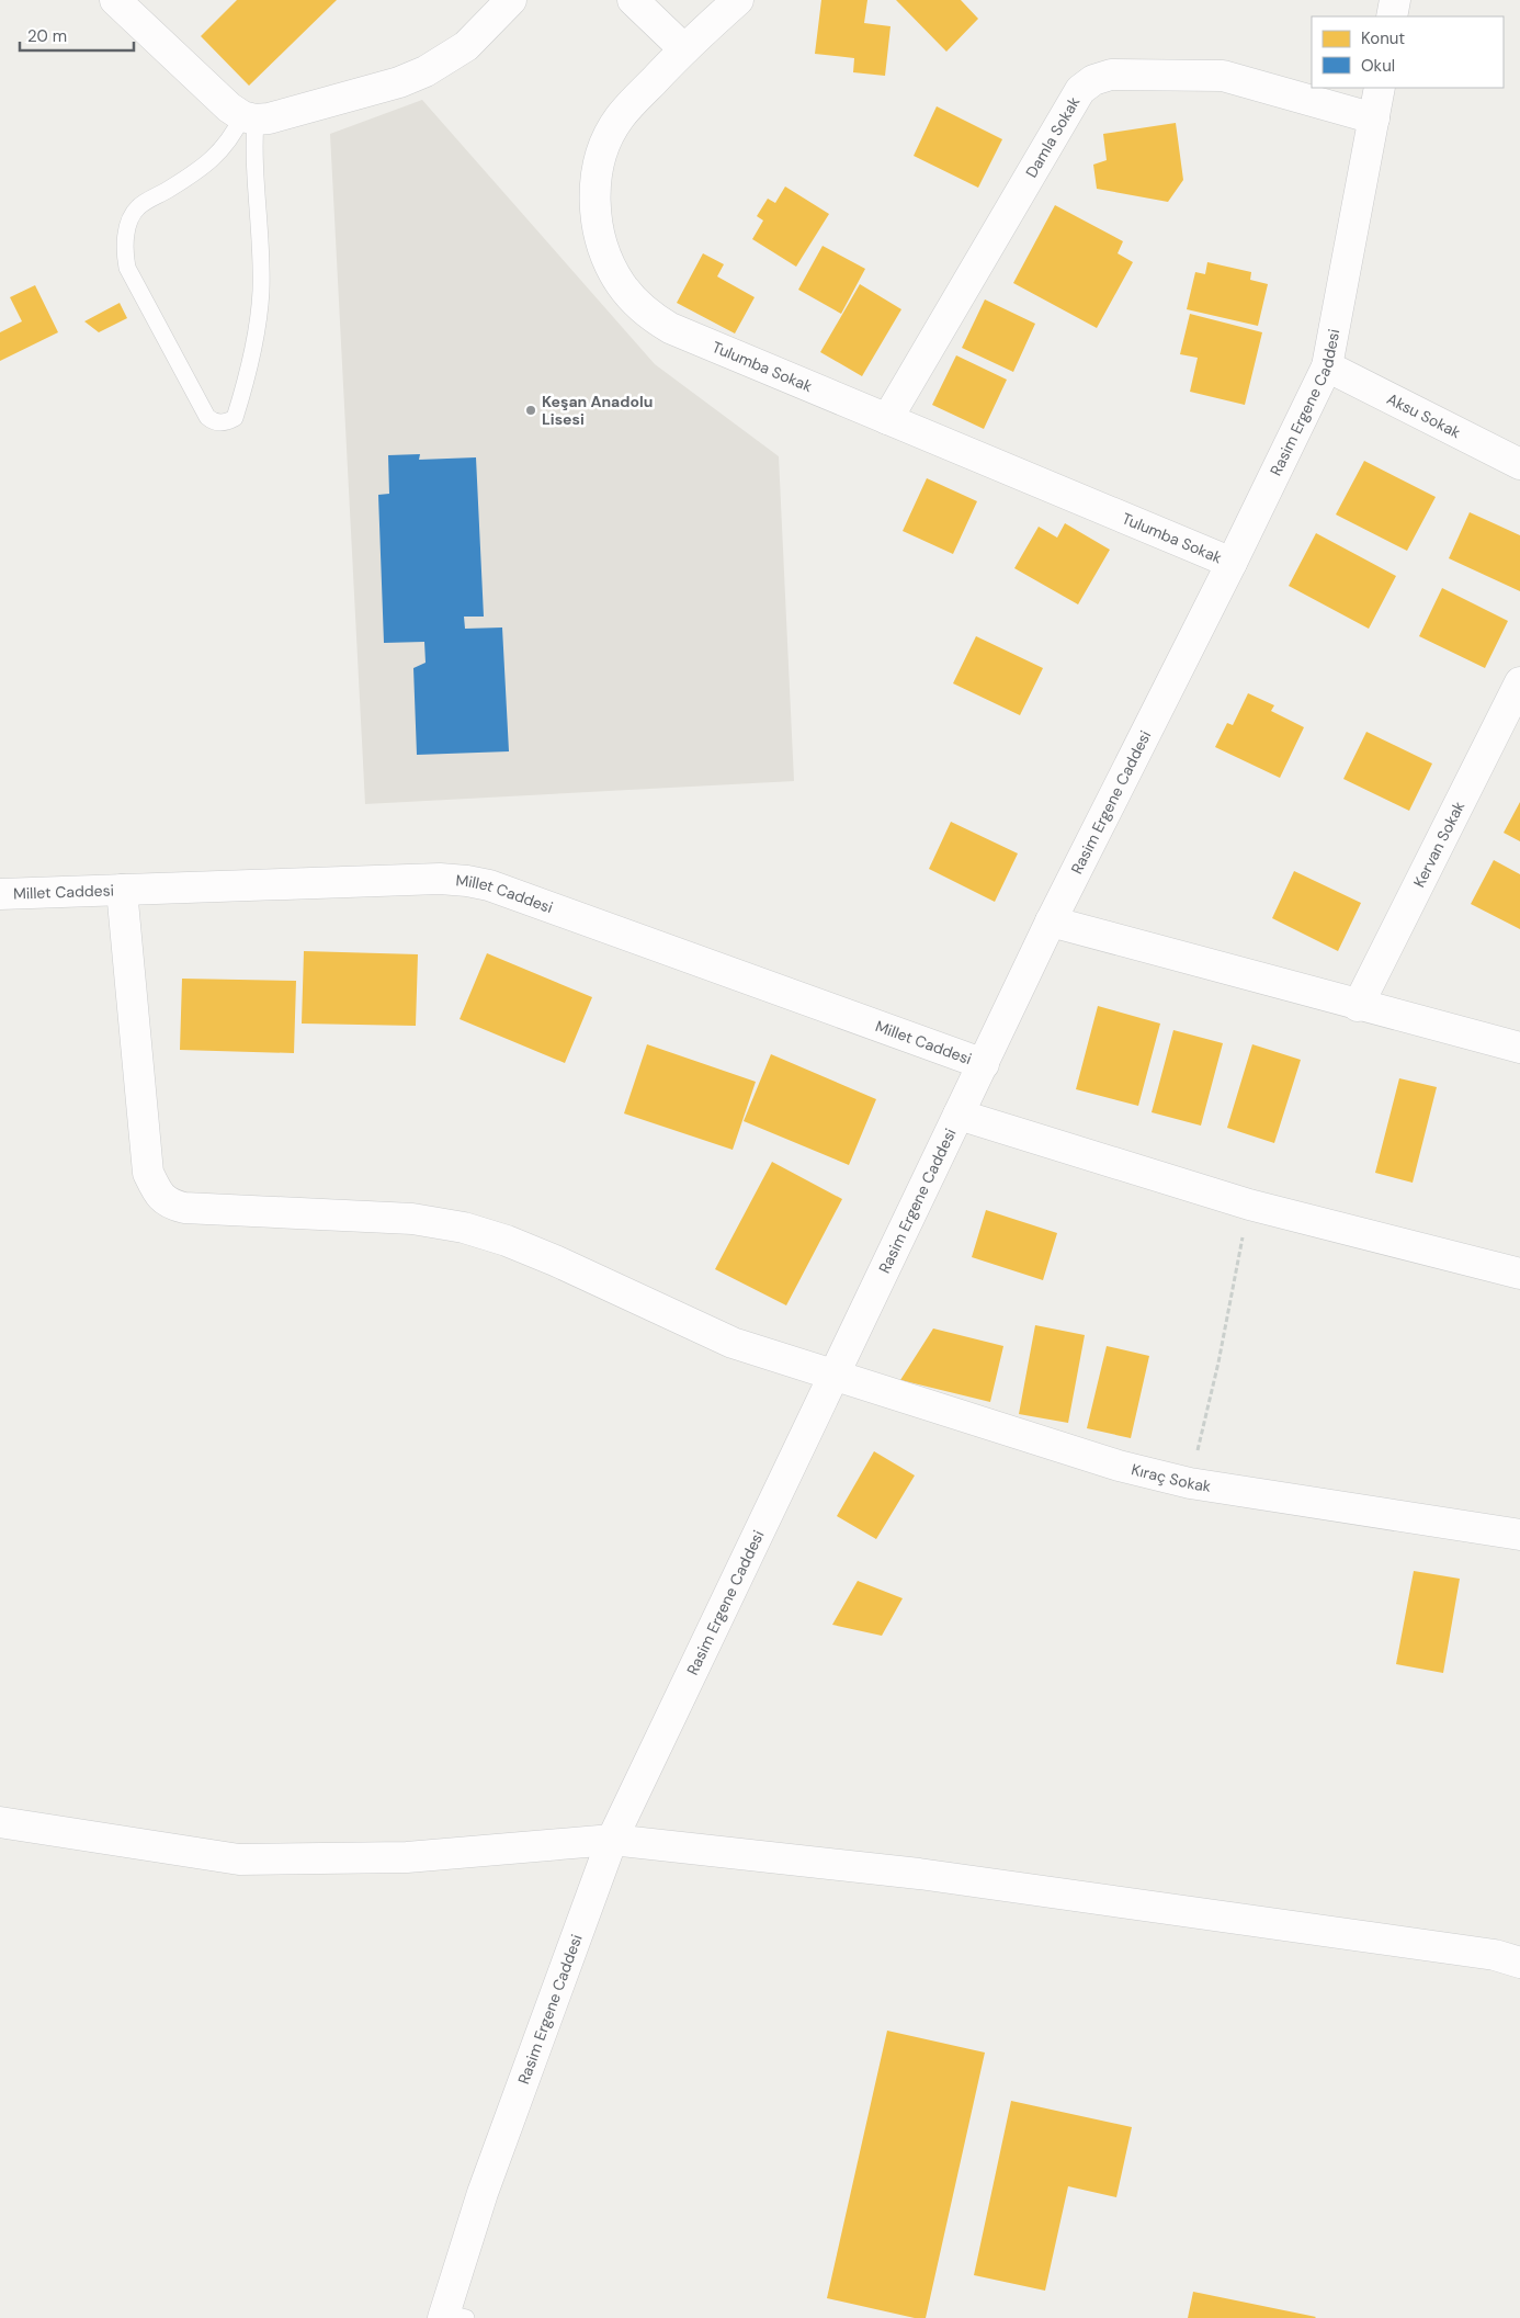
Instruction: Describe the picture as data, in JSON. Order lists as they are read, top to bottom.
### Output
{
  "streets": {
    "street": [
      "Damla Sokak",
      "Tulumba Sokak",
      "Rasim Ergene Caddesi",
      "Aksu Sokak",
      "Kervan Sokak",
      "Millet Caddesi",
      "Kıraç Sokak"
    ]
  },
  "crossings": [
    ["Damla Sokak", "Tulumba Sokak"],
    ["Damla Sokak", "Rasim Ergene Caddesi"],
    ["Tulumba Sokak", "Rasim Ergene Caddesi"],
    ["Rasim Ergene Caddesi", "Aksu Sokak"],
    ["Rasim Ergene Caddesi", "Millet Caddesi"],
    ["Rasim Ergene Caddesi", "Kıraç Sokak"],
    ["Millet Caddesi", "Kıraç Sokak"]
  ],
  "places": ["Keşan Anadolu Lisesi"],
  "legend": ["Konut", "Okul"],
  "scale_bar": "20 m"
}
